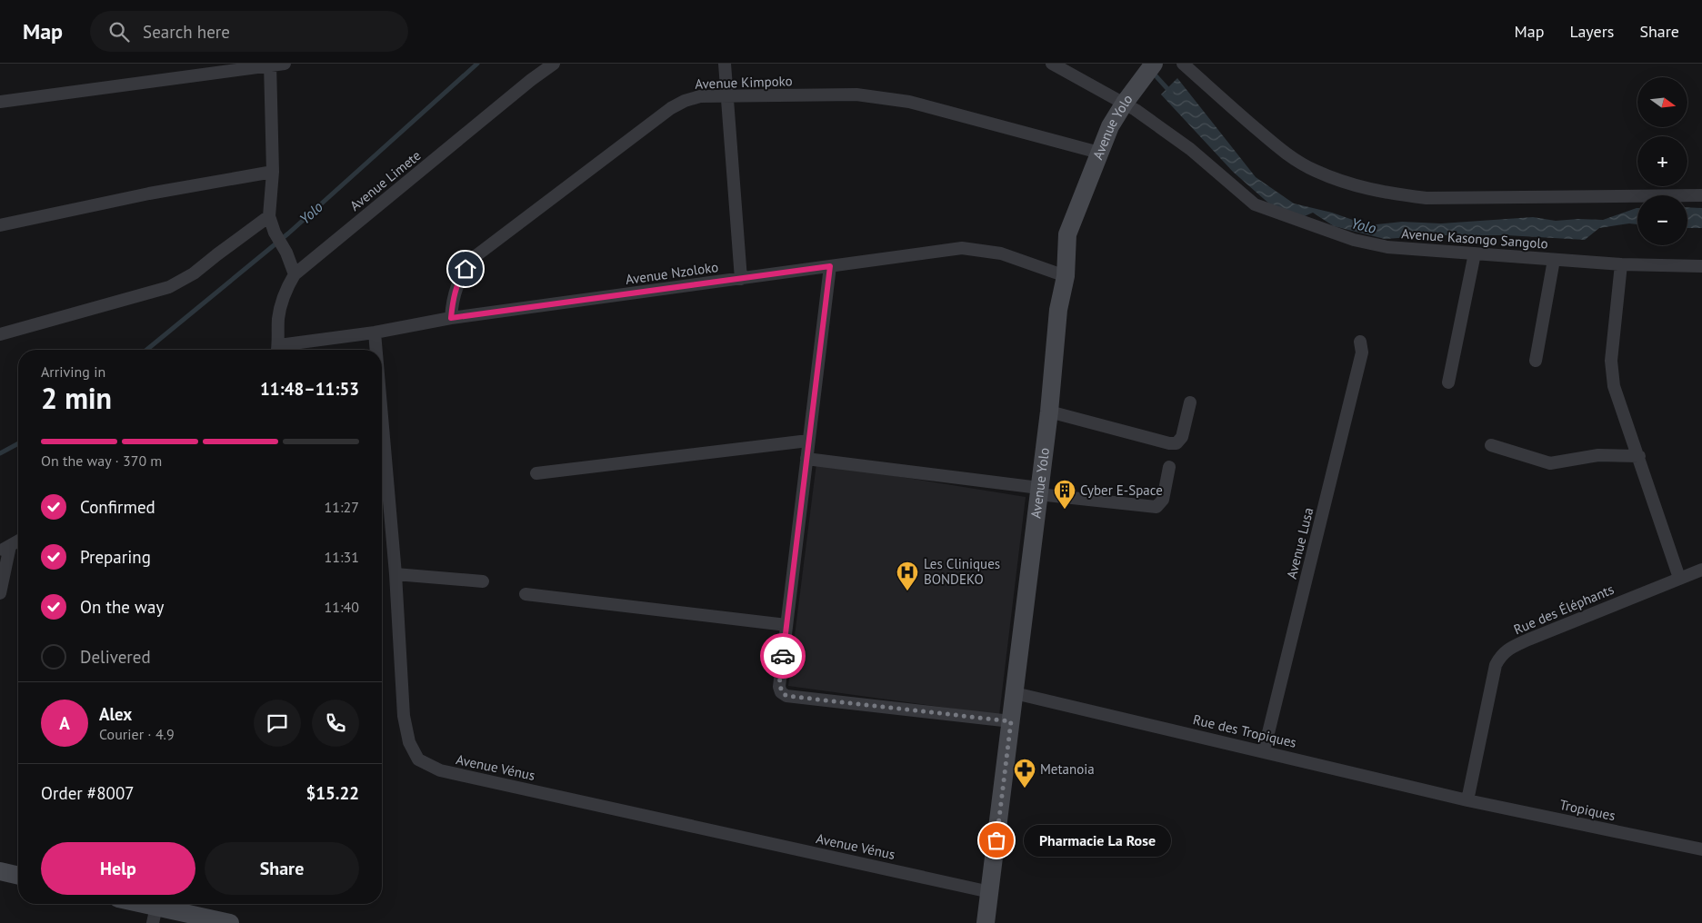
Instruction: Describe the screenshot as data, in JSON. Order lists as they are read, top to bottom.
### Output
{
  "streets": {
    "street": [
      "Avenue Kimpoko",
      "Avenue Yolo",
      "Avenue Limete",
      "Avenue Kasongo Sangolo",
      "Avenue Nzoloko",
      "Avenue Lusa",
      "Rue des Éléphants",
      "Rue des Tropiques",
      "Avenue Vénus",
      "Tropiques"
    ]
  },
  "crossings": [
    ["Avenue Kimpoko", "Avenue Yolo"],
    ["Avenue Kimpoko", "Avenue Nzoloko"],
    ["Avenue Yolo", "Avenue Kasongo Sangolo"],
    ["Avenue Yolo", "Avenue Nzoloko"],
    ["Avenue Yolo", "Rue des Tropiques"],
    ["Avenue Yolo", "Avenue Vénus"],
    ["Avenue Nzoloko", "Avenue Vénus"],
    ["Avenue Lusa", "Rue des Tropiques"],
    ["Rue des Éléphants", "Rue des Tropiques"],
    ["Rue des Éléphants", "Tropiques"],
    ["Rue des Tropiques", "Tropiques"]
  ],
  "water": ["Yolo"],
  "places": {
    "building": ["Cyber E-Space"],
    "hospital": ["Les Cliniques BONDEKO"],
    "pharmacy": ["Metanoia"],
    "other": ["Pharmacie La Rose"]
  },
  "north": "right",
  "page": {
    "header": "Map",
    "search": "Search here",
    "nav": ["Map", "Layers", "Share"],
    "map_buttons": ["+", "−"],
    "heading": ["2 min", "Arriving in", "11:48–11:53"],
    "panel": [
      "Alex",
      "Courier · 4.9",
      "Order #8007",
      "$15.22"
    ],
    "bar": "On the way · 370 m",
    "list": [
      ["Confirmed", "11:27"],
      ["Preparing", "11:31"],
      ["On the way", "11:40"],
      "Delivered"
    ],
    "round": "A",
    "bubble": "Pharmacie La Rose",
    "buttons": ["Help", "Share"]
  }
}
